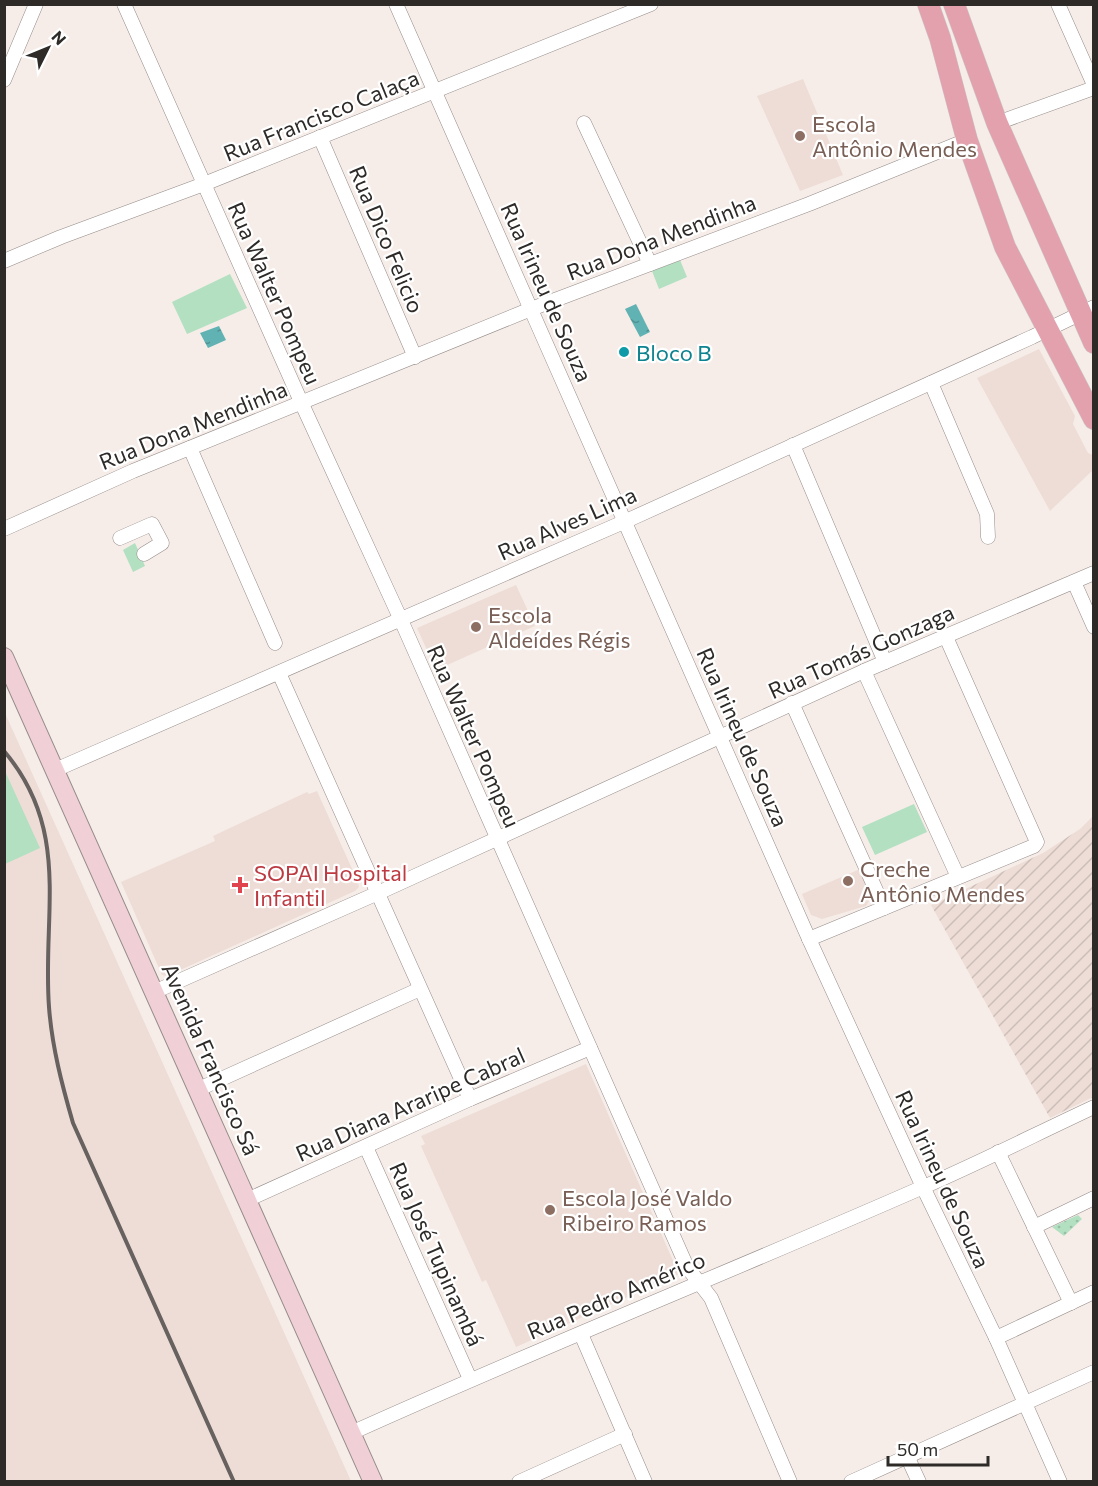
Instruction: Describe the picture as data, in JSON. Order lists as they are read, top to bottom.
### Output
{
  "streets": {
    "main road": ["Avenida Francisco Sá"],
    "street": [
      "Rua Francisco Calaça",
      "Rua Dona Mendinha",
      "Rua Dico Felicio",
      "Rua Irineu de Souza",
      "Rua Walter Pompeu",
      "Rua Alves Lima",
      "Rua Tomás Gonzaga",
      "Rua Diana Araripe Cabral",
      "Rua José Tupinambá",
      "Rua Pedro Américo"
    ]
  },
  "crossings": [
    ["Rua Francisco Calaça", "Rua Dico Felicio"],
    ["Rua Francisco Calaça", "Rua Irineu de Souza"],
    ["Rua Francisco Calaça", "Rua Walter Pompeu"],
    ["Rua Dona Mendinha", "Rua Dico Felicio"],
    ["Rua Dona Mendinha", "Rua Irineu de Souza"],
    ["Rua Dona Mendinha", "Rua Walter Pompeu"],
    ["Rua Irineu de Souza", "Rua Alves Lima"],
    ["Rua Irineu de Souza", "Rua Tomás Gonzaga"],
    ["Rua Irineu de Souza", "Rua Pedro Américo"],
    ["Rua Walter Pompeu", "Rua Alves Lima"],
    ["Rua Walter Pompeu", "Rua Tomás Gonzaga"],
    ["Rua Walter Pompeu", "Rua Diana Araripe Cabral"],
    ["Rua Walter Pompeu", "Rua Pedro Américo"],
    ["Rua Alves Lima", "Avenida Francisco Sá"],
    ["Rua Tomás Gonzaga", "Avenida Francisco Sá"],
    ["Avenida Francisco Sá", "Rua Diana Araripe Cabral"],
    ["Avenida Francisco Sá", "Rua Pedro Américo"],
    ["Rua Diana Araripe Cabral", "Rua José Tupinambá"],
    ["Rua José Tupinambá", "Rua Pedro Américo"]
  ],
  "places": {
    "other": [
      "Escola Antônio Mendes",
      "Bloco B",
      "Escola Aldeídes Régis",
      "Creche Antônio Mendes",
      "Escola José Valdo Ribeiro Ramos"
    ],
    "health": ["SOPAI Hospital Infantil"]
  },
  "scale_bar": "50 m",
  "north": "top right"
}
